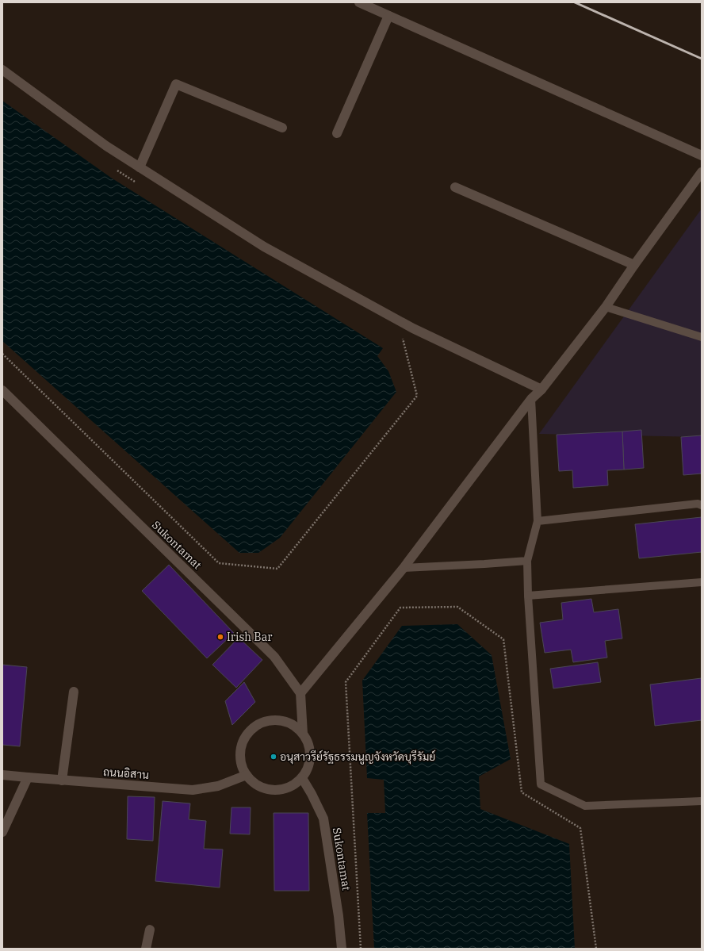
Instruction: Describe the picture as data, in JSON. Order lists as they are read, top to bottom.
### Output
{
  "streets": {
    "street": ["Sukontamat", "ถนนอิสาน"]
  },
  "crossings": [
    ["Sukontamat", "ถนนอิสาน"]
  ],
  "places": ["Irish Bar", "อนุสาวรีย์รัฐธรรมนูญจังหวัดบุรีรัมย์"]
}
